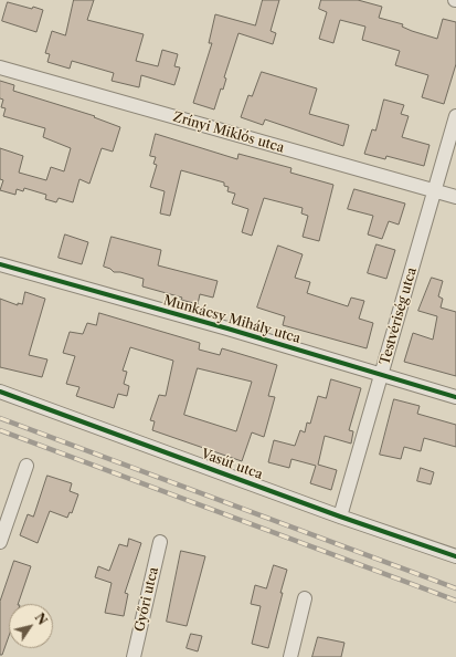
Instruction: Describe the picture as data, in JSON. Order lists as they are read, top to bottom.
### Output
{
  "streets": {
    "street": [
      "Zrínyi Miklós utca",
      "Testvériség utca",
      "Munkácsy Mihály utca",
      "Vasút utca",
      "Győri utca"
    ]
  },
  "crossings": [
    ["Zrínyi Miklós utca", "Testvériség utca"],
    ["Testvériség utca", "Munkácsy Mihály utca"],
    ["Testvériség utca", "Vasút utca"]
  ],
  "north": "top right"
}
